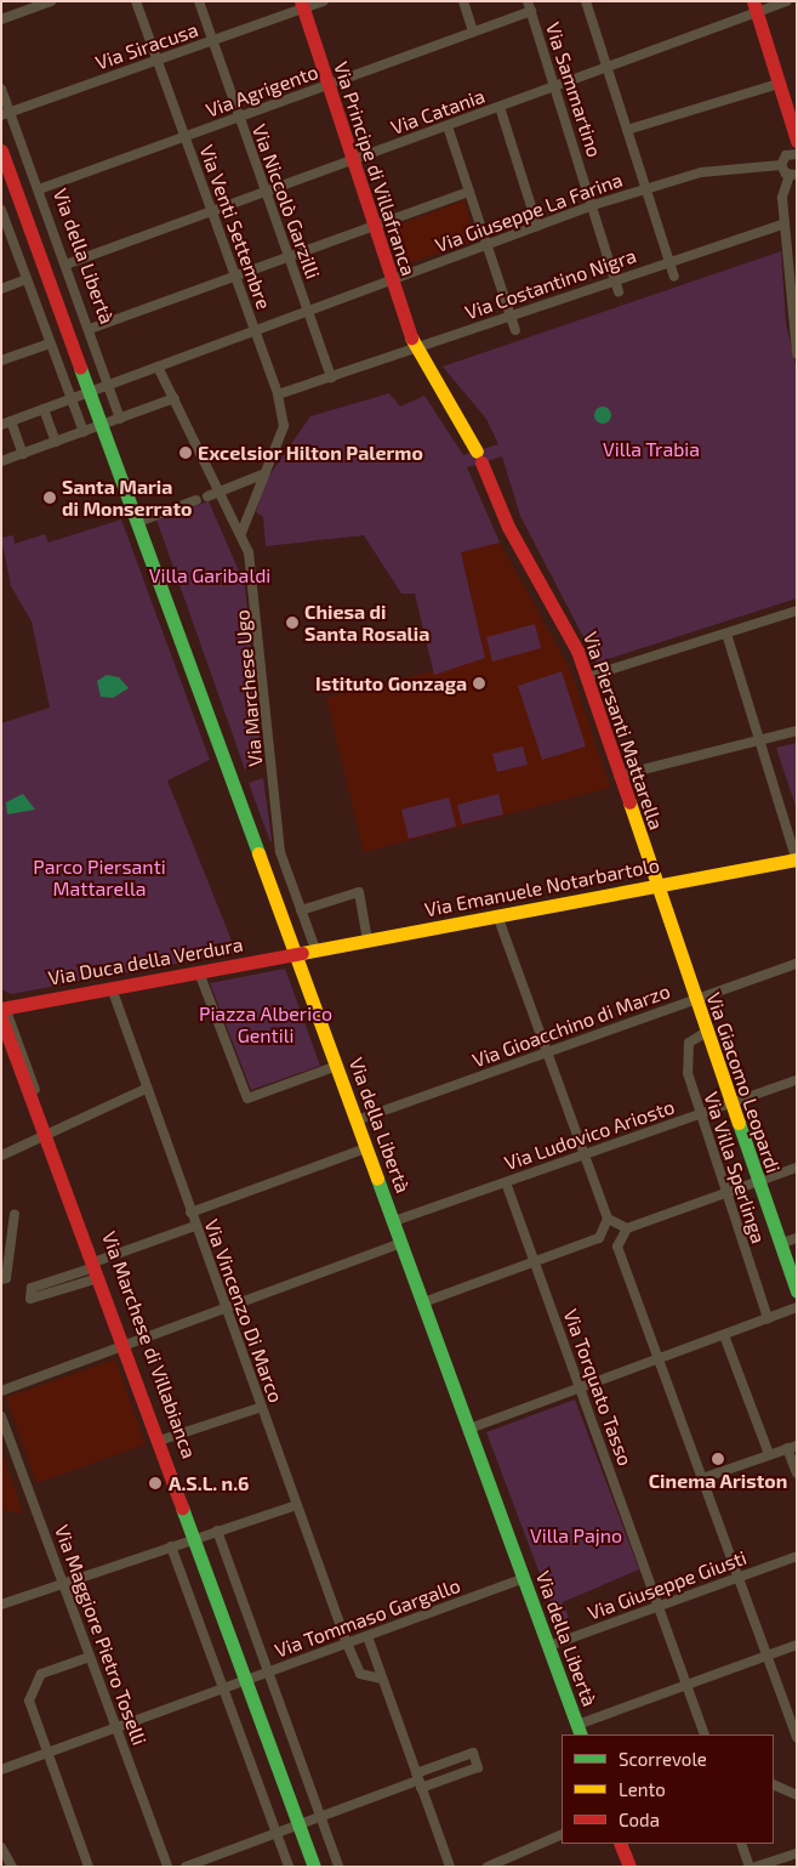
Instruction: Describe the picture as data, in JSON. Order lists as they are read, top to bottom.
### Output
{
  "streets": {
    "street": [
      "Via Siracusa",
      "Via Sammartino",
      "Via Agrigento",
      "Via Catania",
      "Via Principe di Villafranca",
      "Via Niccolò Garzilli",
      "Via Giuseppe La Farina",
      "Via Venti Settembre",
      "Via della Libertà",
      "Via Costantino Nigra",
      "Via Marchese Ugo",
      "Via Piersanti Mattarella",
      "Via Emanuele Notarbartolo",
      "Via Duca della Verdura",
      "Via Gioacchino di Marzo",
      "Via Giacomo Leopardi",
      "Via Ludovico Ariosto",
      "Via Villa Sperlinga",
      "Via Vincenzo Di Marco",
      "Via Marchese di Villabianca",
      "Via Torquato Tasso",
      "Via Giuseppe Giusti",
      "Via Tommaso Gargallo",
      "Via Maggiore Pietro Toselli"
    ]
  },
  "crossings": [
    ["Via Siracusa", "Via Principe di Villafranca"],
    ["Via Siracusa", "Via Niccolò Garzilli"],
    ["Via Siracusa", "Via Venti Settembre"],
    ["Via Siracusa", "Via della Libertà"],
    ["Via Sammartino", "Via Agrigento"],
    ["Via Sammartino", "Via Catania"],
    ["Via Sammartino", "Via Giuseppe La Farina"],
    ["Via Sammartino", "Via Costantino Nigra"],
    ["Via Agrigento", "Via Principe di Villafranca"],
    ["Via Agrigento", "Via Niccolò Garzilli"],
    ["Via Agrigento", "Via Venti Settembre"],
    ["Via Agrigento", "Via della Libertà"],
    ["Via Catania", "Via Principe di Villafranca"],
    ["Via Catania", "Via Niccolò Garzilli"],
    ["Via Catania", "Via Venti Settembre"],
    ["Via Catania", "Via della Libertà"],
    ["Via Principe di Villafranca", "Via Giuseppe La Farina"],
    ["Via Principe di Villafranca", "Via Costantino Nigra"],
    ["Via Principe di Villafranca", "Via Piersanti Mattarella"],
    ["Via Niccolò Garzilli", "Via Giuseppe La Farina"],
    ["Via Niccolò Garzilli", "Via Costantino Nigra"],
    ["Via Giuseppe La Farina", "Via Venti Settembre"],
    ["Via Giuseppe La Farina", "Via della Libertà"],
    ["Via Giuseppe La Farina", "Via Marchese Ugo"],
    ["Via Venti Settembre", "Via Costantino Nigra"],
    ["Via Venti Settembre", "Via Marchese Ugo"],
    ["Via della Libertà", "Via Emanuele Notarbartolo"],
    ["Via della Libertà", "Via Duca della Verdura"],
    ["Via della Libertà", "Via Gioacchino di Marzo"],
    ["Via della Libertà", "Via Ludovico Ariosto"],
    ["Via della Libertà", "Via Giuseppe Giusti"],
    ["Via della Libertà", "Via Tommaso Gargallo"],
    ["Via Costantino Nigra", "Via Piersanti Mattarella"],
    ["Via Marchese Ugo", "Via Emanuele Notarbartolo"],
    ["Via Piersanti Mattarella", "Via Emanuele Notarbartolo"],
    ["Via Piersanti Mattarella", "Via Giacomo Leopardi"],
    ["Via Emanuele Notarbartolo", "Via Duca della Verdura"],
    ["Via Emanuele Notarbartolo", "Via Giacomo Leopardi"],
    ["Via Duca della Verdura", "Via Vincenzo Di Marco"],
    ["Via Duca della Verdura", "Via Marchese di Villabianca"],
    ["Via Gioacchino di Marzo", "Via Giacomo Leopardi"],
    ["Via Giacomo Leopardi", "Via Ludovico Ariosto"],
    ["Via Giacomo Leopardi", "Via Villa Sperlinga"],
    ["Via Ludovico Ariosto", "Via Villa Sperlinga"],
    ["Via Ludovico Ariosto", "Via Torquato Tasso"],
    ["Via Vincenzo Di Marco", "Via Tommaso Gargallo"],
    ["Via Marchese di Villabianca", "Via Tommaso Gargallo"],
    ["Via Torquato Tasso", "Via Giuseppe Giusti"],
    ["Via Tommaso Gargallo", "Via Maggiore Pietro Toselli"]
  ],
  "parks": [
    "Villa Trabia",
    "Villa Garibaldi",
    "Parco Piersanti Mattarella",
    "Piazza Alberico Gentili",
    "Villa Pajno"
  ],
  "places": [
    "Excelsior Hilton Palermo",
    "Santa Maria di Monserrato",
    "Chiesa di Santa Rosalia",
    "Istituto Gonzaga",
    "Cinema Ariston",
    "A.S.L. n.6"
  ],
  "legend": ["Scorrevole", "Lento", "Coda"]
}
